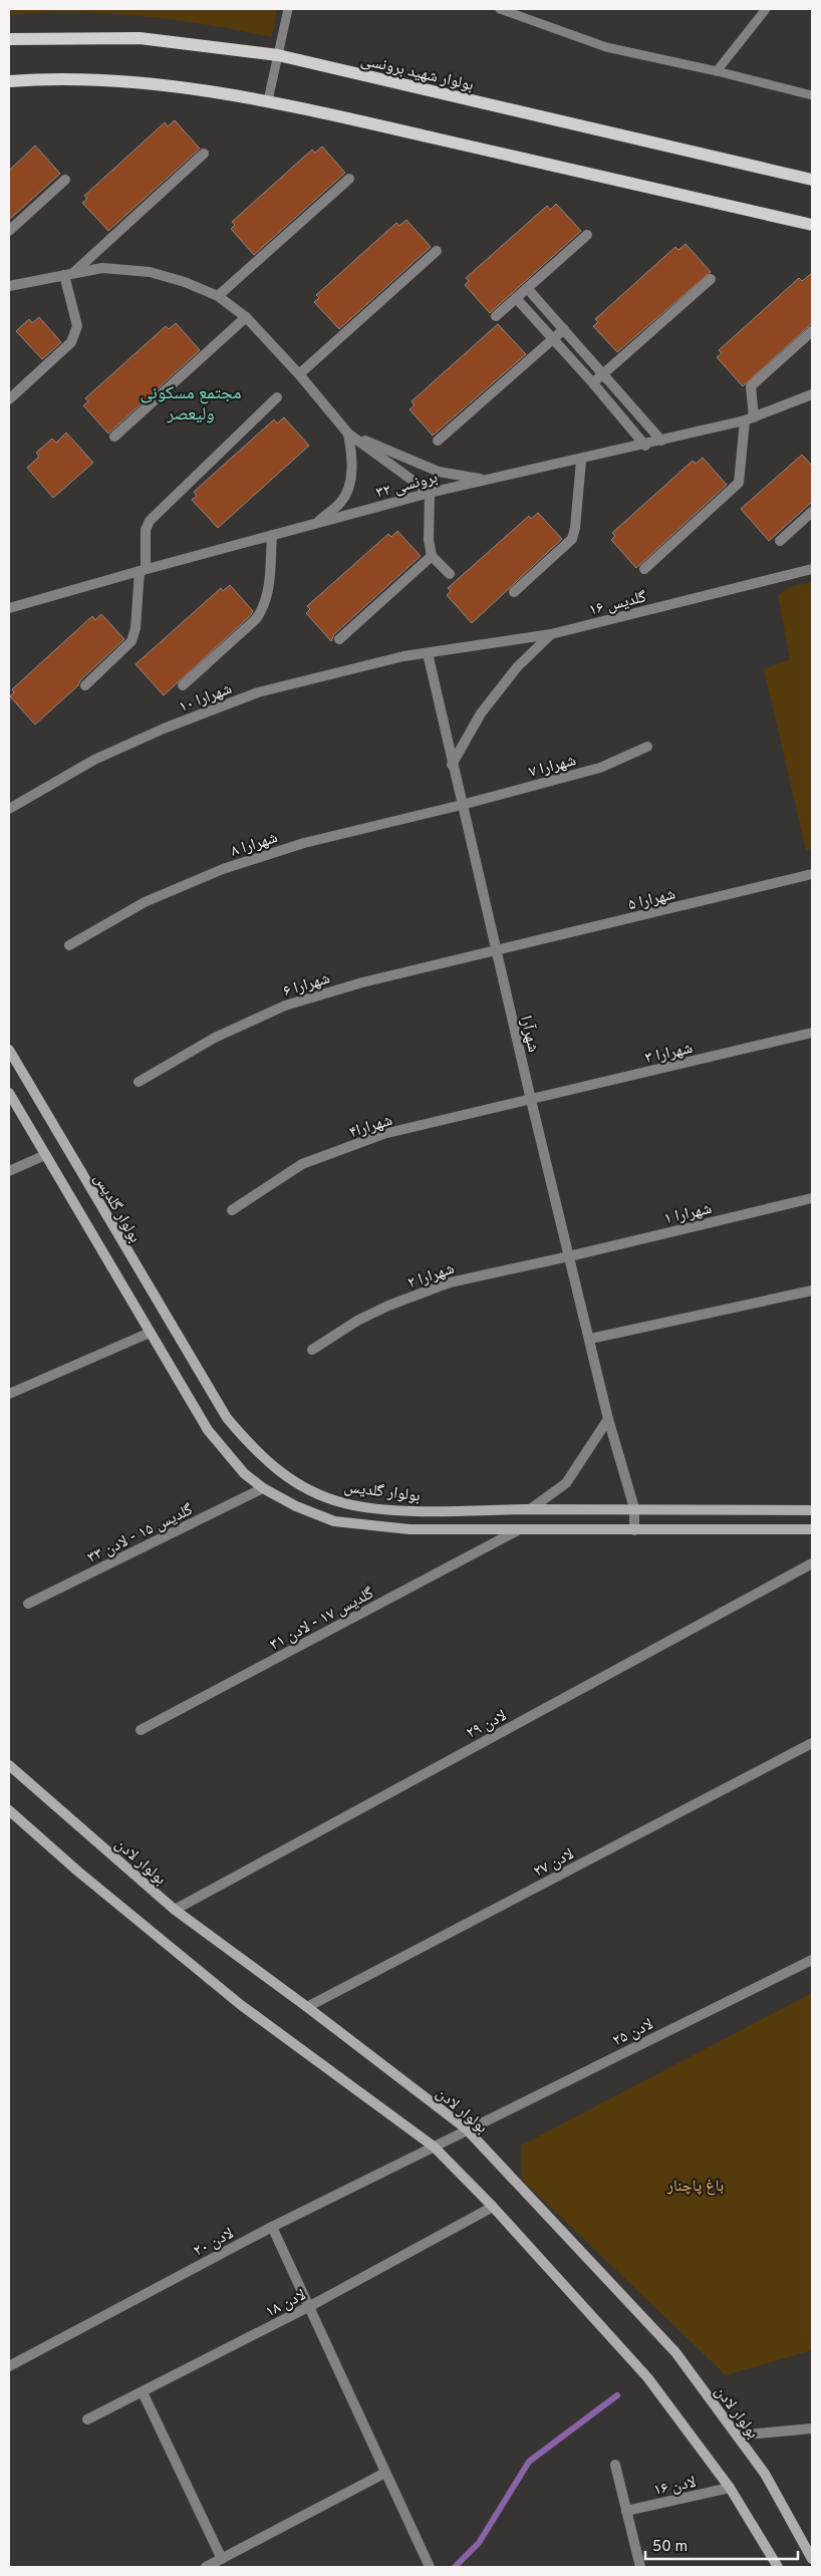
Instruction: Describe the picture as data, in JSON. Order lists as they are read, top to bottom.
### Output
{
  "streets": {
    "main road": ["بولوار شهید برونسی", "بولوار گلدیس", "بولوار لادن"],
    "street": [
      "برونسی ۳۲",
      "گلدیس ۱۶",
      "شهرارا ۱۰",
      "شهرارا ۷",
      "شهرارا ۸",
      "شهرارا ۵",
      "شهرارا ۶",
      "شهرآرا",
      "شهرارا ۳",
      "شهرارا۴",
      "شهرارا ۱",
      "شهرارا ۲",
      "گلدیس ۱۵ - لادن ۳۳",
      "گلدیس ۱۷ - لادن ۳۱",
      "لادن ۲۹",
      "لادن ۲۷",
      "لادن ۲۵",
      "لادن ۲۰",
      "لادن ۱۸",
      "لادن ۱۶"
    ]
  },
  "crossings": [
    ["گلدیس ۱۶", "شهرارا ۱۰"],
    ["گلدیس ۱۶", "شهرآرا"],
    ["شهرارا ۱۰", "شهرآرا"],
    ["شهرارا ۷", "شهرارا ۸"],
    ["شهرارا ۷", "شهرآرا"],
    ["شهرارا ۸", "شهرآرا"],
    ["شهرارا ۵", "شهرارا ۶"],
    ["شهرارا ۵", "شهرآرا"],
    ["شهرارا ۶", "شهرآرا"],
    ["شهرآرا", "شهرارا ۳"],
    ["شهرآرا", "شهرارا۴"],
    ["شهرآرا", "بولوار گلدیس"],
    ["شهرآرا", "شهرارا ۱"],
    ["شهرآرا", "شهرارا ۲"],
    ["شهرارا ۳", "شهرارا۴"],
    ["شهرارا ۱", "شهرارا ۲"],
    ["لادن ۲۹", "بولوار لادن"],
    ["بولوار لادن", "لادن ۲۷"],
    ["بولوار لادن", "لادن ۲۵"],
    ["لادن ۲۵", "لادن ۲۰"]
  ],
  "districts": ["مجتمع مسکونی ولیعصر"],
  "parks": ["باغ پاچنار"],
  "scale_bar": "50 m"
}
